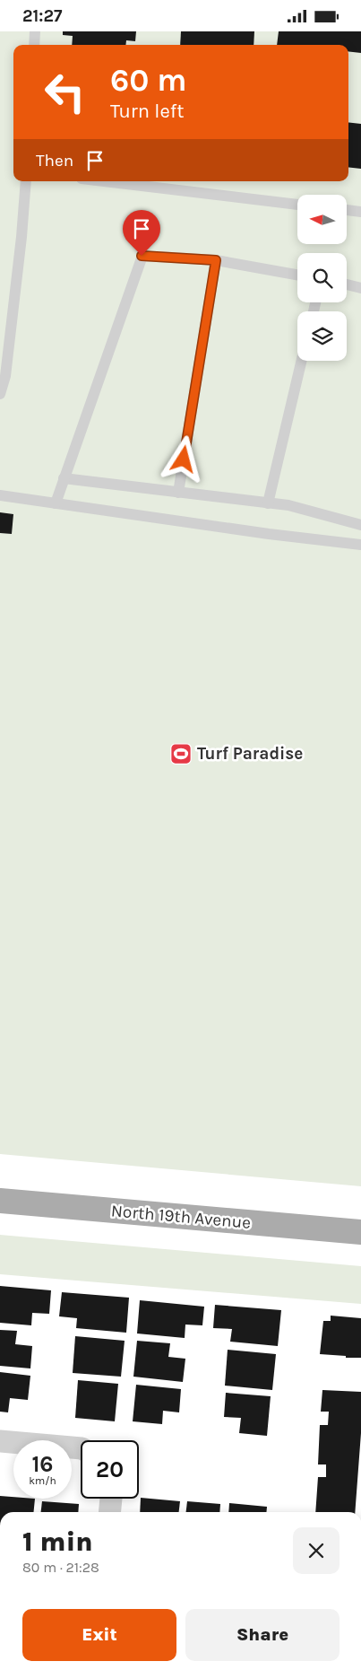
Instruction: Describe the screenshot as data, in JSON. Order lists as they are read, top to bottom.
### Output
{
  "streets": {
    "main road": ["North 19th Avenue"]
  },
  "places": {
    "sports": ["Turf Paradise"]
  },
  "north": "left",
  "page": {
    "status": "21:27",
    "turn": ["60 m", "Turn left"],
    "then": "Then",
    "speed": "16 km/h",
    "limit": "20",
    "heading": ["1 min", "80 m · 21:28"],
    "buttons": ["Exit", "Share"]
  }
}
